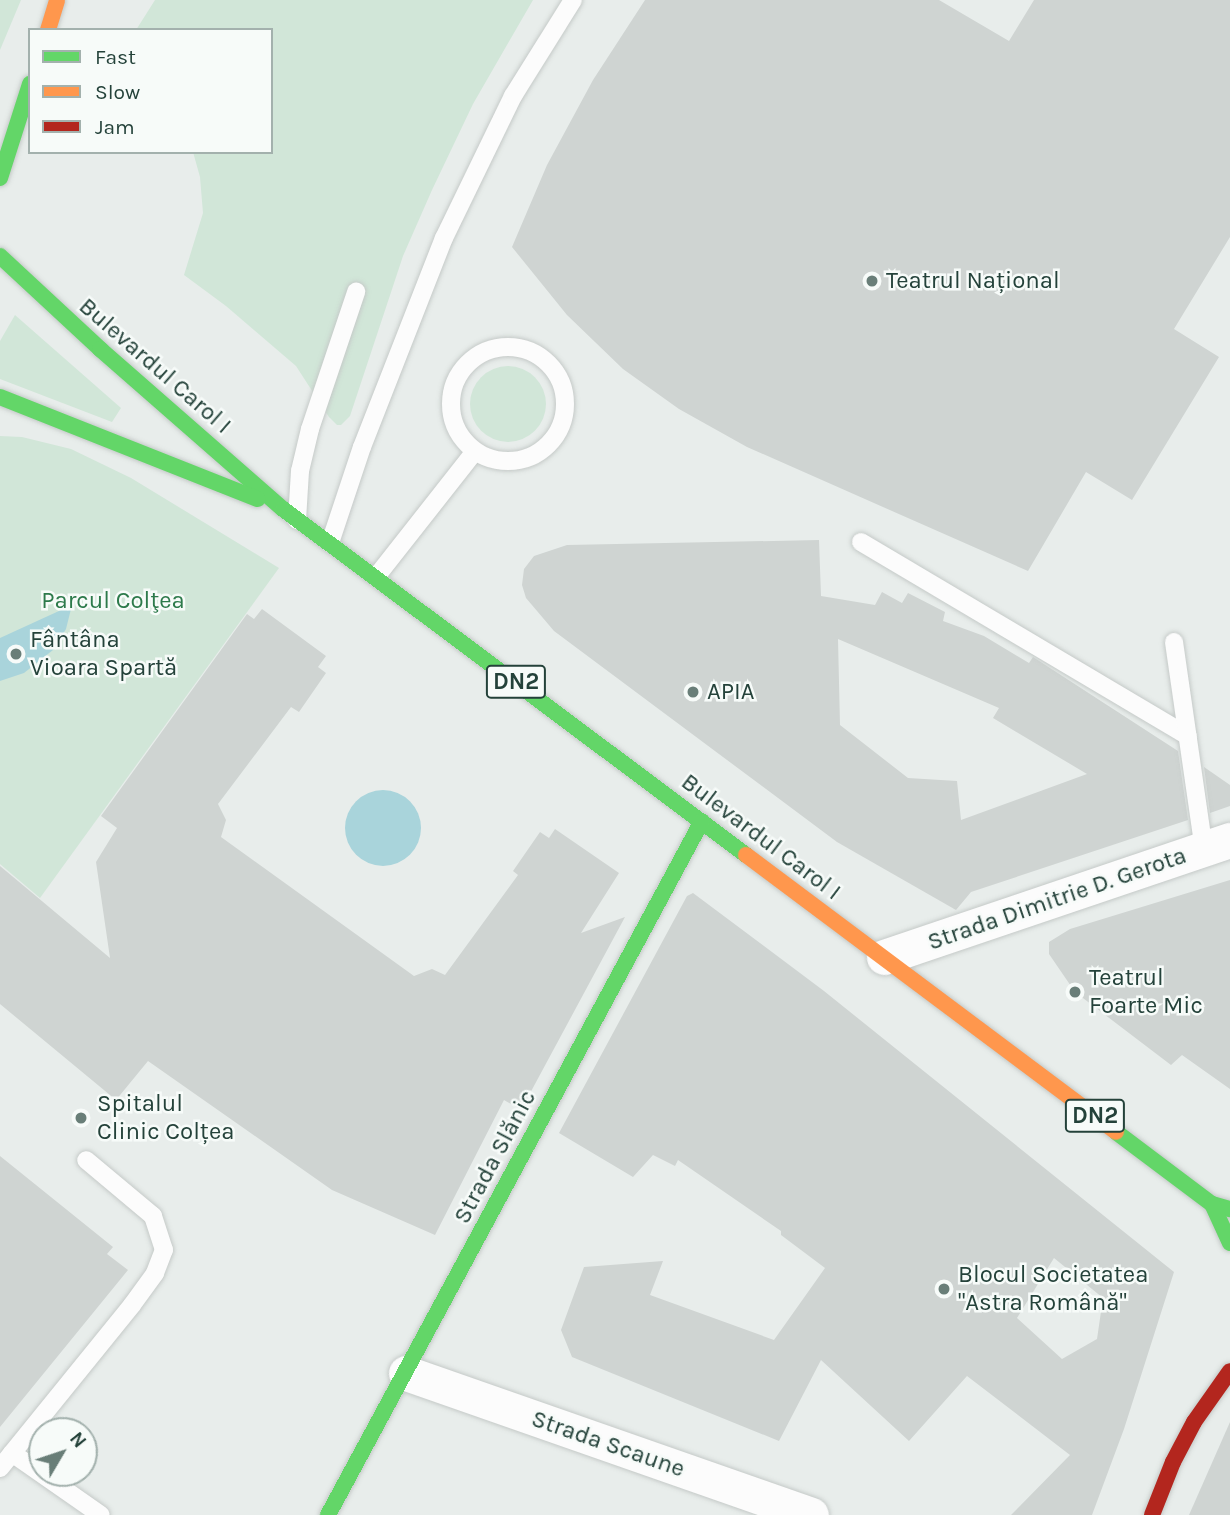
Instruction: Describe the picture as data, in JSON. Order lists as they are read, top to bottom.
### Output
{
  "streets": {
    "main road": ["Bulevardul Carol I", "DN2", "Strada Slănic"],
    "street": ["Strada Dimitrie D. Gerota", "Strada Scaune"]
  },
  "crossings": [
    ["Bulevardul Carol I", "DN2"],
    ["Bulevardul Carol I", "Strada Dimitrie D. Gerota"],
    ["Bulevardul Carol I", "Strada Slănic"],
    ["Strada Slănic", "Strada Scaune"]
  ],
  "parks": ["Parcul Colţea"],
  "places": [
    "Teatrul Național",
    "Fântâna Vioara Spartă",
    "APIA",
    "Teatrul Foarte Mic",
    "Spitalul Clinic Colțea",
    "Blocul Societatea \"Astra Română\""
  ],
  "legend": ["Fast", "Slow", "Jam"],
  "north": "top right"
}
